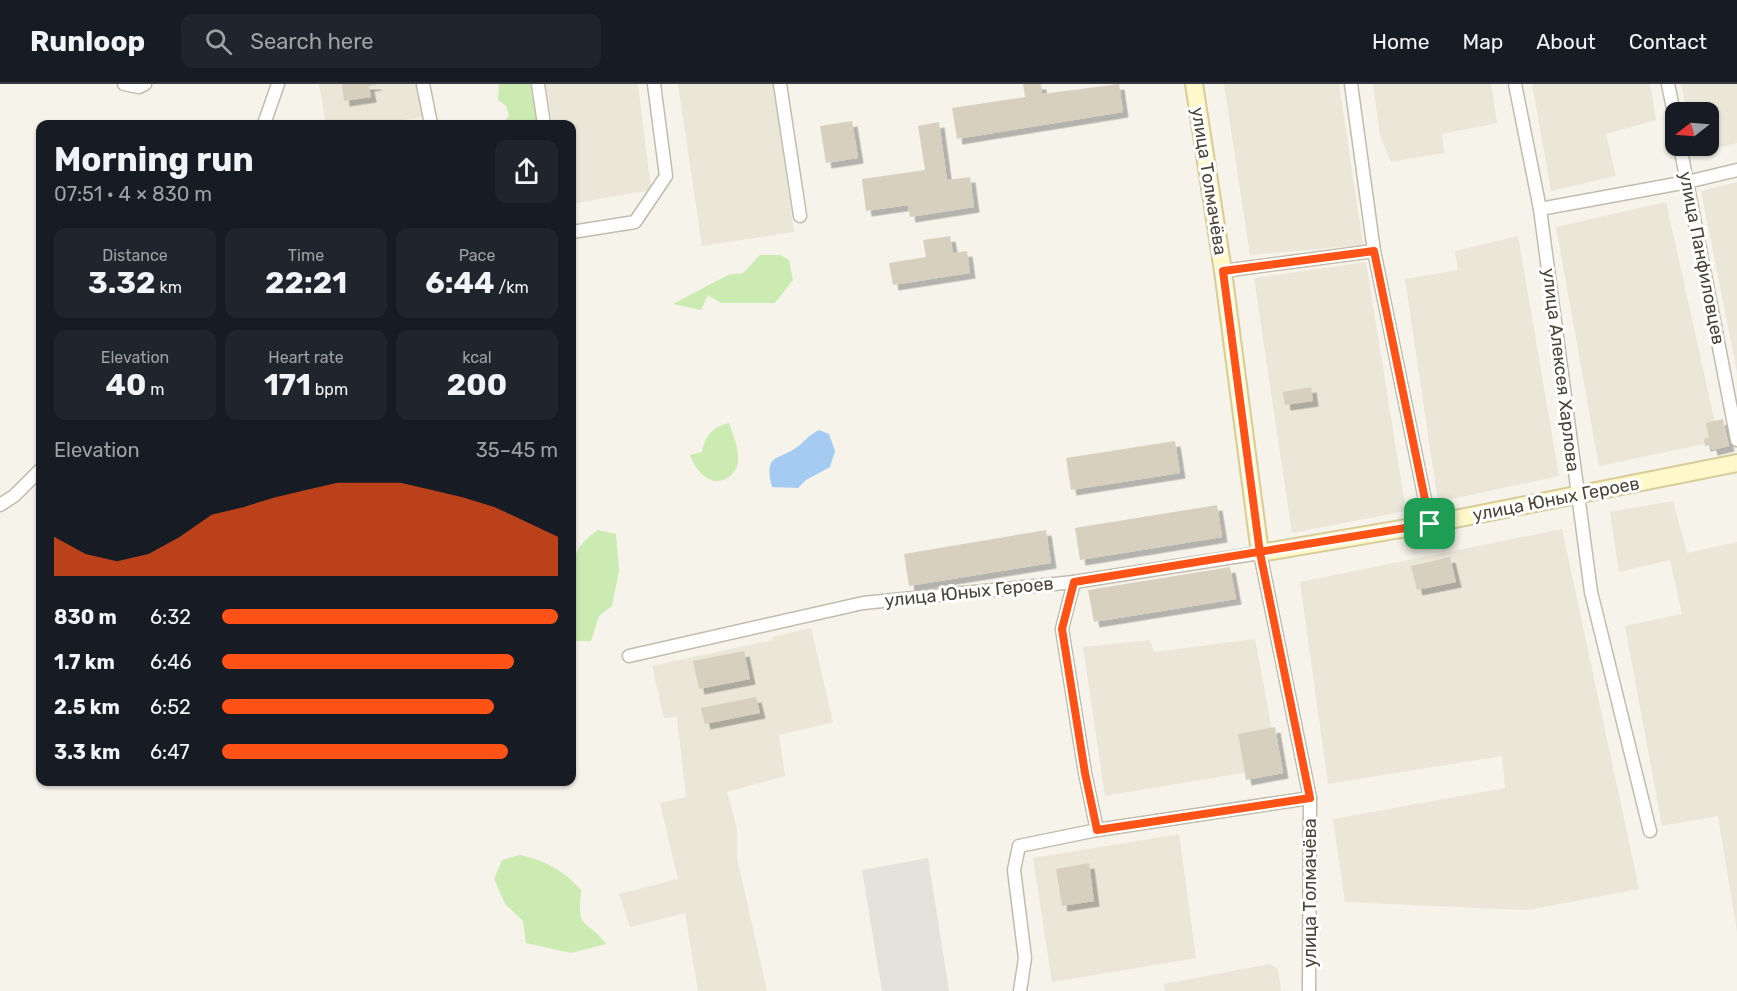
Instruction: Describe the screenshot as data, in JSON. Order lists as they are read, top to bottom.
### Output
{
  "streets": {
    "street": [
      "улица Толмачёва",
      "улица Панфиловцев",
      "улица Алексея Харлова",
      "улица Юных Героев"
    ]
  },
  "crossings": [
    ["улица Толмачёва", "улица Юных Героев"],
    ["улица Алексея Харлова", "улица Юных Героев"]
  ],
  "north": "left",
  "page": {
    "header": "Runloop",
    "search": "Search here",
    "nav": [
      "Home",
      "Map",
      "About",
      "Contact"
    ],
    "heading": ["Morning run", "07:51 · 4 × 830 m"],
    "stats": [
      ["Distance", "3.32 km"],
      ["Time", "22:21"],
      ["Pace", "6:44 /km"],
      ["Elevation", "40 m"],
      ["Heart rate", "171 bpm"],
      ["kcal", "200"]
    ],
    "chart": ["Elevation", "35–45 m"],
    "list": [
      {
        "name": "830 m",
        "note": "6:32"
      },
      {
        "name": "1.7 km",
        "note": "6:46"
      },
      {
        "name": "2.5 km",
        "note": "6:52"
      },
      {
        "name": "3.3 km",
        "note": "6:47"
      }
    ]
  }
}
